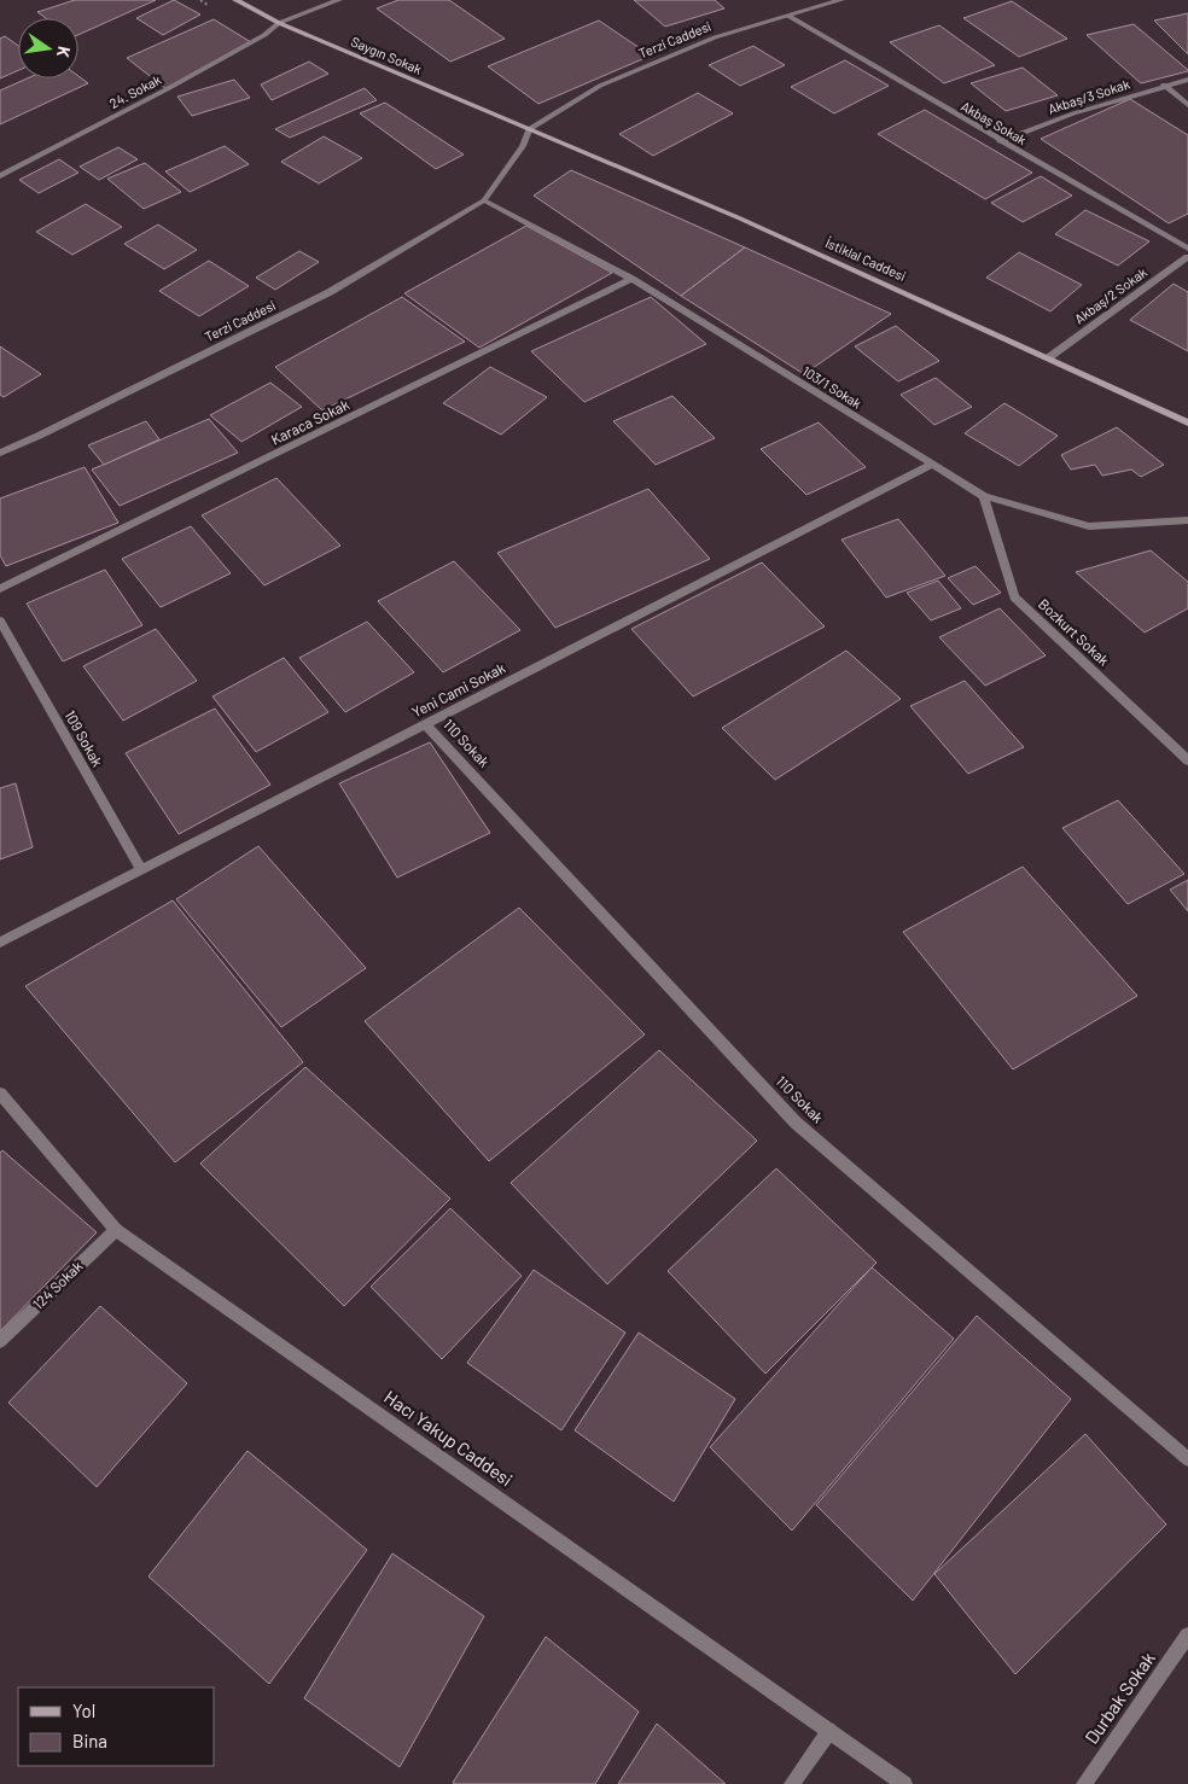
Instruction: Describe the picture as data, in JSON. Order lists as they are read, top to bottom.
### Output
{
  "streets": {
    "main road": ["Saygın Sokak", "İstiklal Caddesi"],
    "street": [
      "Terzi Caddesi",
      "24. Sokak",
      "Akbaş/3 Sokak",
      "Akbaş Sokak",
      "Akbaş/2 Sokak",
      "103/1 Sokak",
      "Karaca Sokak",
      "Bozkurt Sokak",
      "Yeni Cami Sokak",
      "109 Sokak",
      "110 Sokak",
      "124 Sokak",
      "Hacı Yakup Caddesi",
      "Durbak Sokak"
    ]
  },
  "crossings": [
    ["Terzi Caddesi", "Saygın Sokak"],
    ["Terzi Caddesi", "Akbaş Sokak"],
    ["Terzi Caddesi", "İstiklal Caddesi"],
    ["Terzi Caddesi", "103/1 Sokak"],
    ["Saygın Sokak", "24. Sokak"],
    ["Saygın Sokak", "İstiklal Caddesi"],
    ["Akbaş/3 Sokak", "Akbaş Sokak"],
    ["İstiklal Caddesi", "Akbaş/2 Sokak"],
    ["103/1 Sokak", "Karaca Sokak"],
    ["103/1 Sokak", "Bozkurt Sokak"],
    ["103/1 Sokak", "Yeni Cami Sokak"],
    ["Yeni Cami Sokak", "109 Sokak"],
    ["Yeni Cami Sokak", "110 Sokak"],
    ["124 Sokak", "Hacı Yakup Caddesi"]
  ],
  "legend": ["Yol", "Bina"],
  "north": "right"
}
